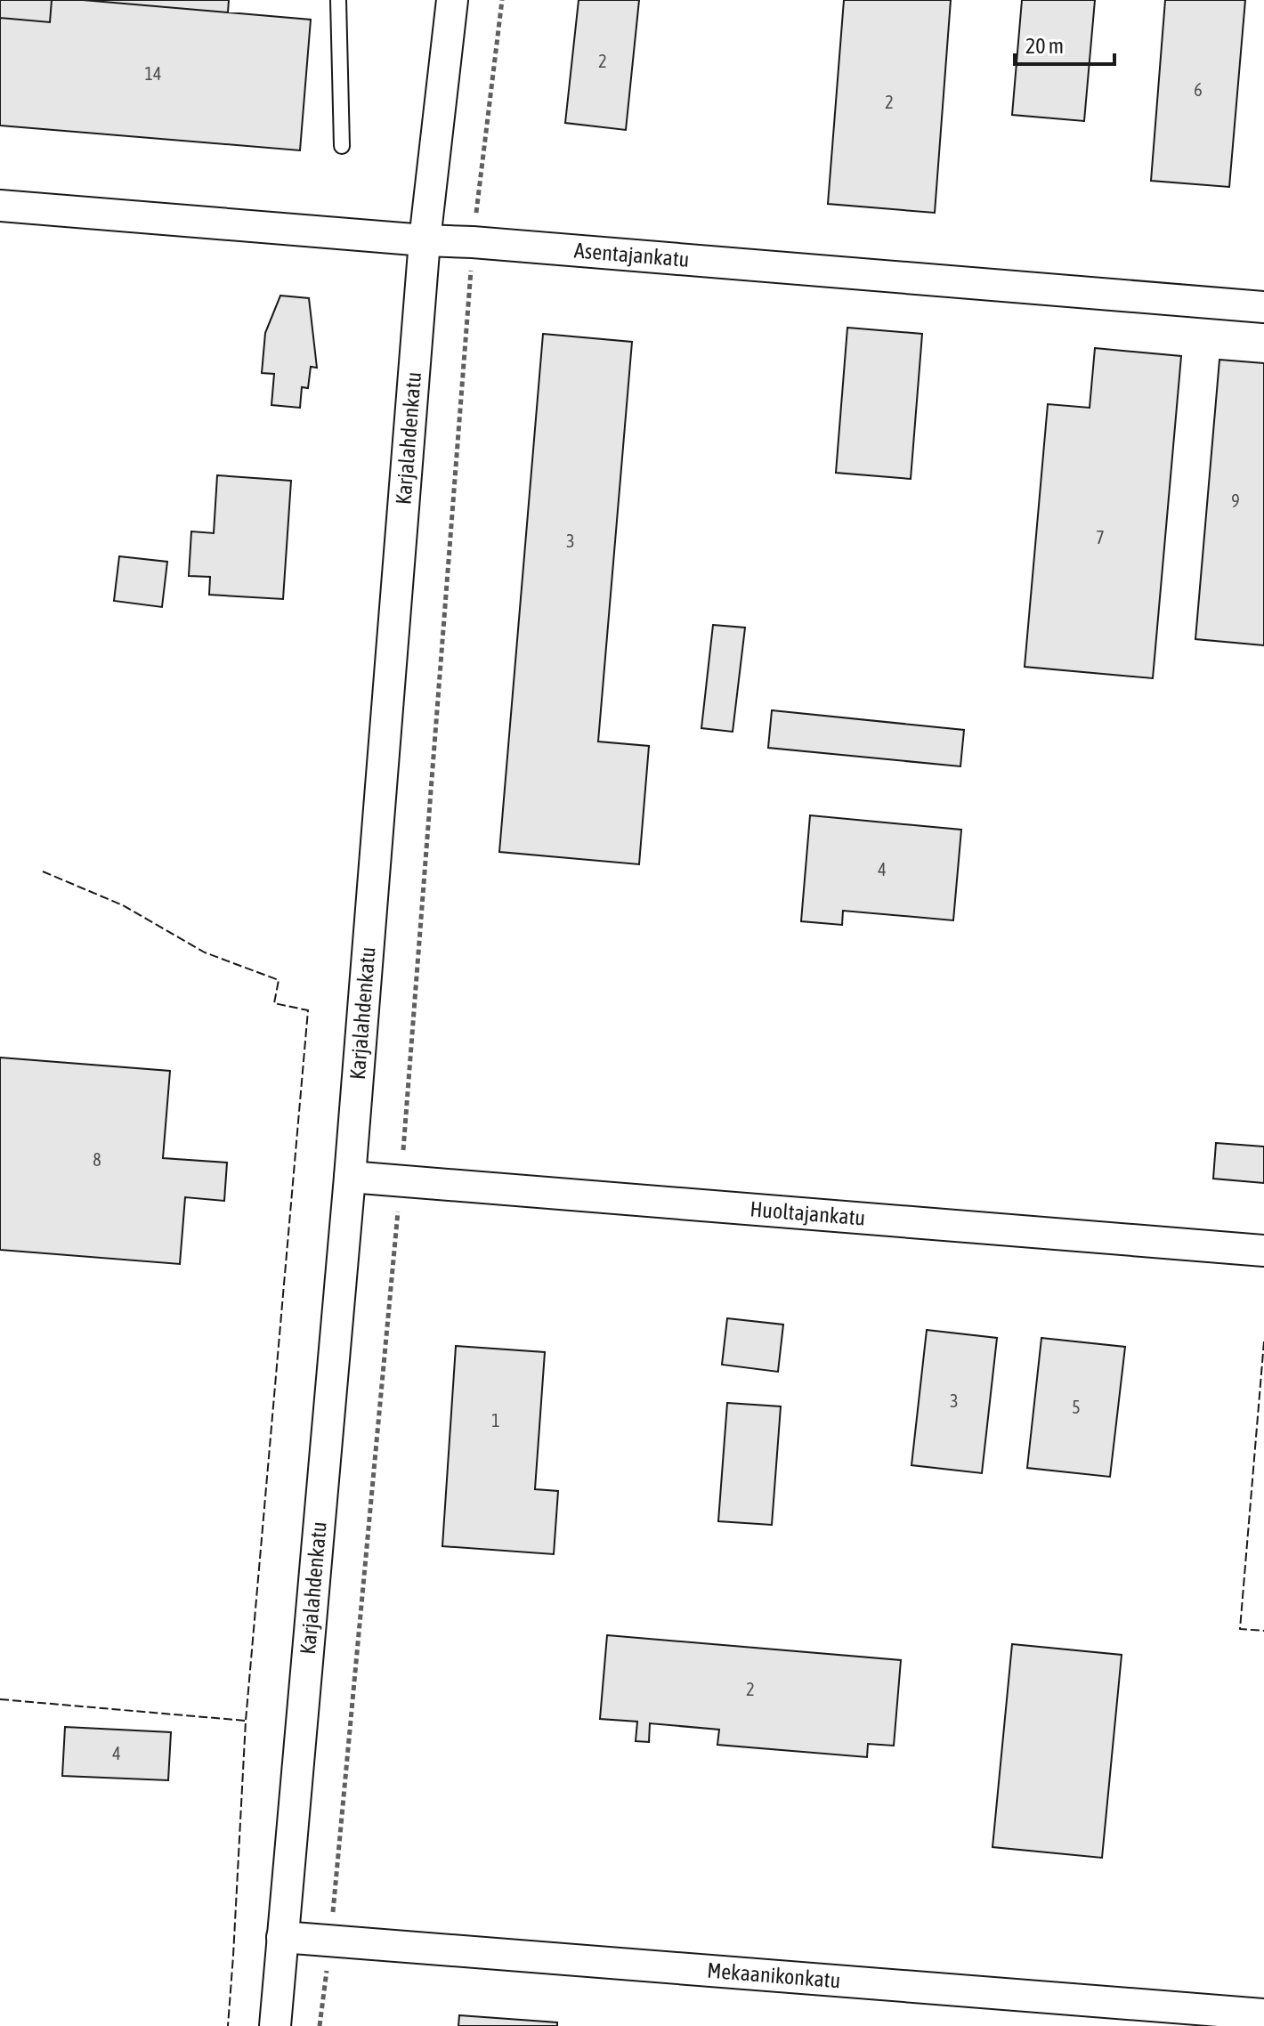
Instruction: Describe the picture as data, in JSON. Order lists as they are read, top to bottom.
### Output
{
  "streets": {
    "street": [
      "Asentajankatu",
      "Karjalahdenkatu",
      "Huoltajankatu",
      "Mekaanikonkatu"
    ]
  },
  "crossings": [
    ["Asentajankatu", "Karjalahdenkatu"],
    ["Karjalahdenkatu", "Huoltajankatu"],
    ["Karjalahdenkatu", "Mekaanikonkatu"]
  ],
  "house_numbers": [
    "2",
    "14",
    "6",
    "2",
    "9",
    "7",
    "3",
    "4",
    "8",
    "3",
    "5",
    "1",
    "2",
    "4"
  ],
  "scale_bar": "20 m"
}
